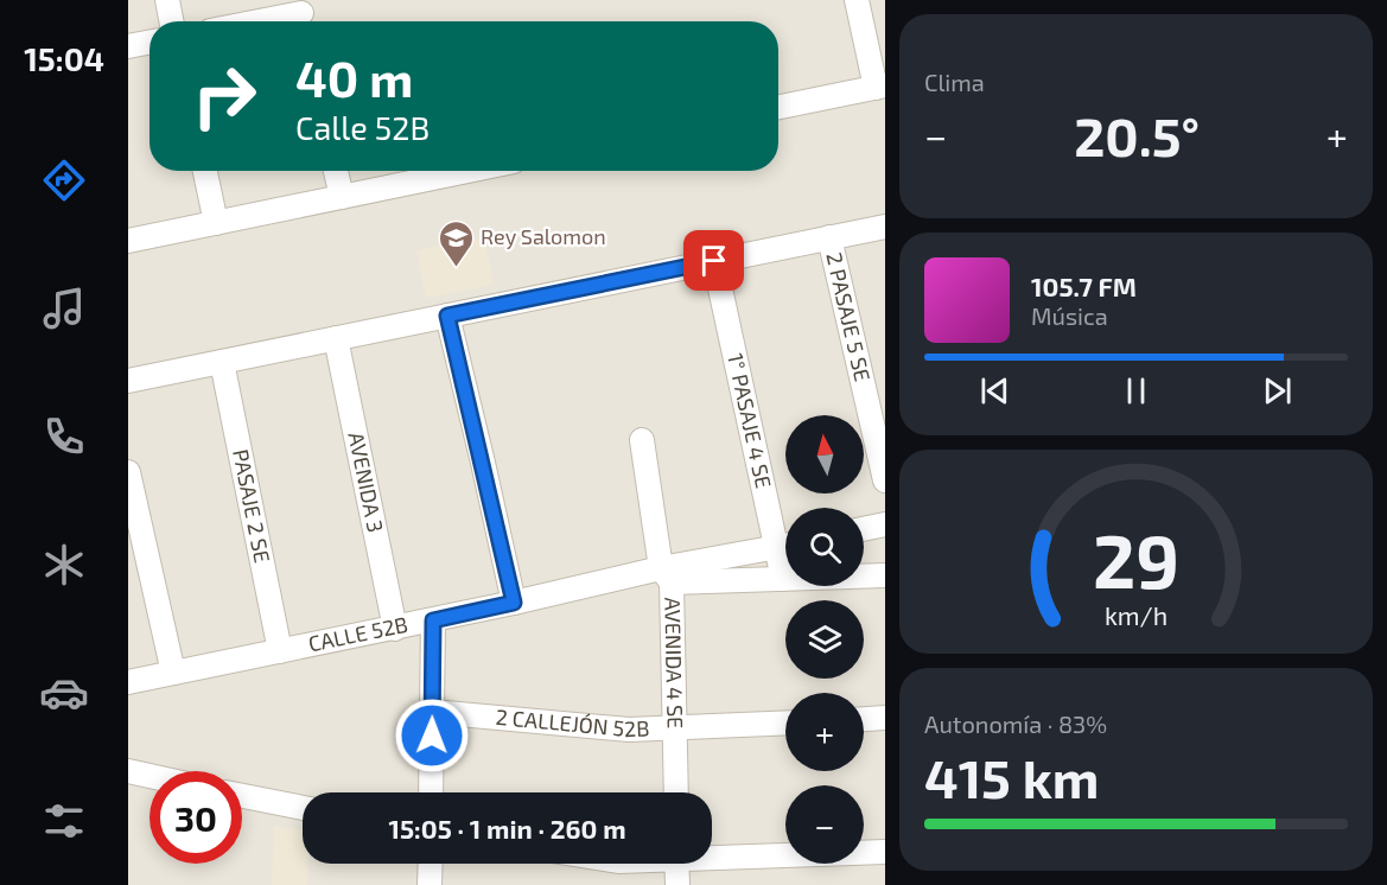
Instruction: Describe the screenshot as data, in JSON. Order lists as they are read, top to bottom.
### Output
{
  "streets": {
    "street": [
      "2 PASAJE 5 SE",
      "1° PASAJE 4 SE",
      "AVENIDA 3",
      "PASAJE 2 SE",
      "CALLE 52B",
      "AVENIDA 4 SE",
      "2 CALLEJÓN 52B"
    ]
  },
  "crossings": [
    ["AVENIDA 3", "CALLE 52B"],
    ["PASAJE 2 SE", "CALLE 52B"],
    ["CALLE 52B", "AVENIDA 4 SE"],
    ["AVENIDA 4 SE", "2 CALLEJÓN 52B"]
  ],
  "places": {
    "school or university": ["Rey Salomon"]
  },
  "north": "top",
  "page": {
    "tabs": "15:04",
    "tile": [
      "Clima",
      ["Autonomía · 83%", "415 km"]
    ],
    "turn": ["40 m", "Calle 52B"],
    "heat": ["−", "20.5°", "+"],
    "song": ["105.7 FM", "Música"],
    "map_buttons": ["+", "−"],
    "limit": "30",
    "trip": "15:05 · 1 min · 260 m",
    "gauge": ["29", "km/h"]
  }
}
